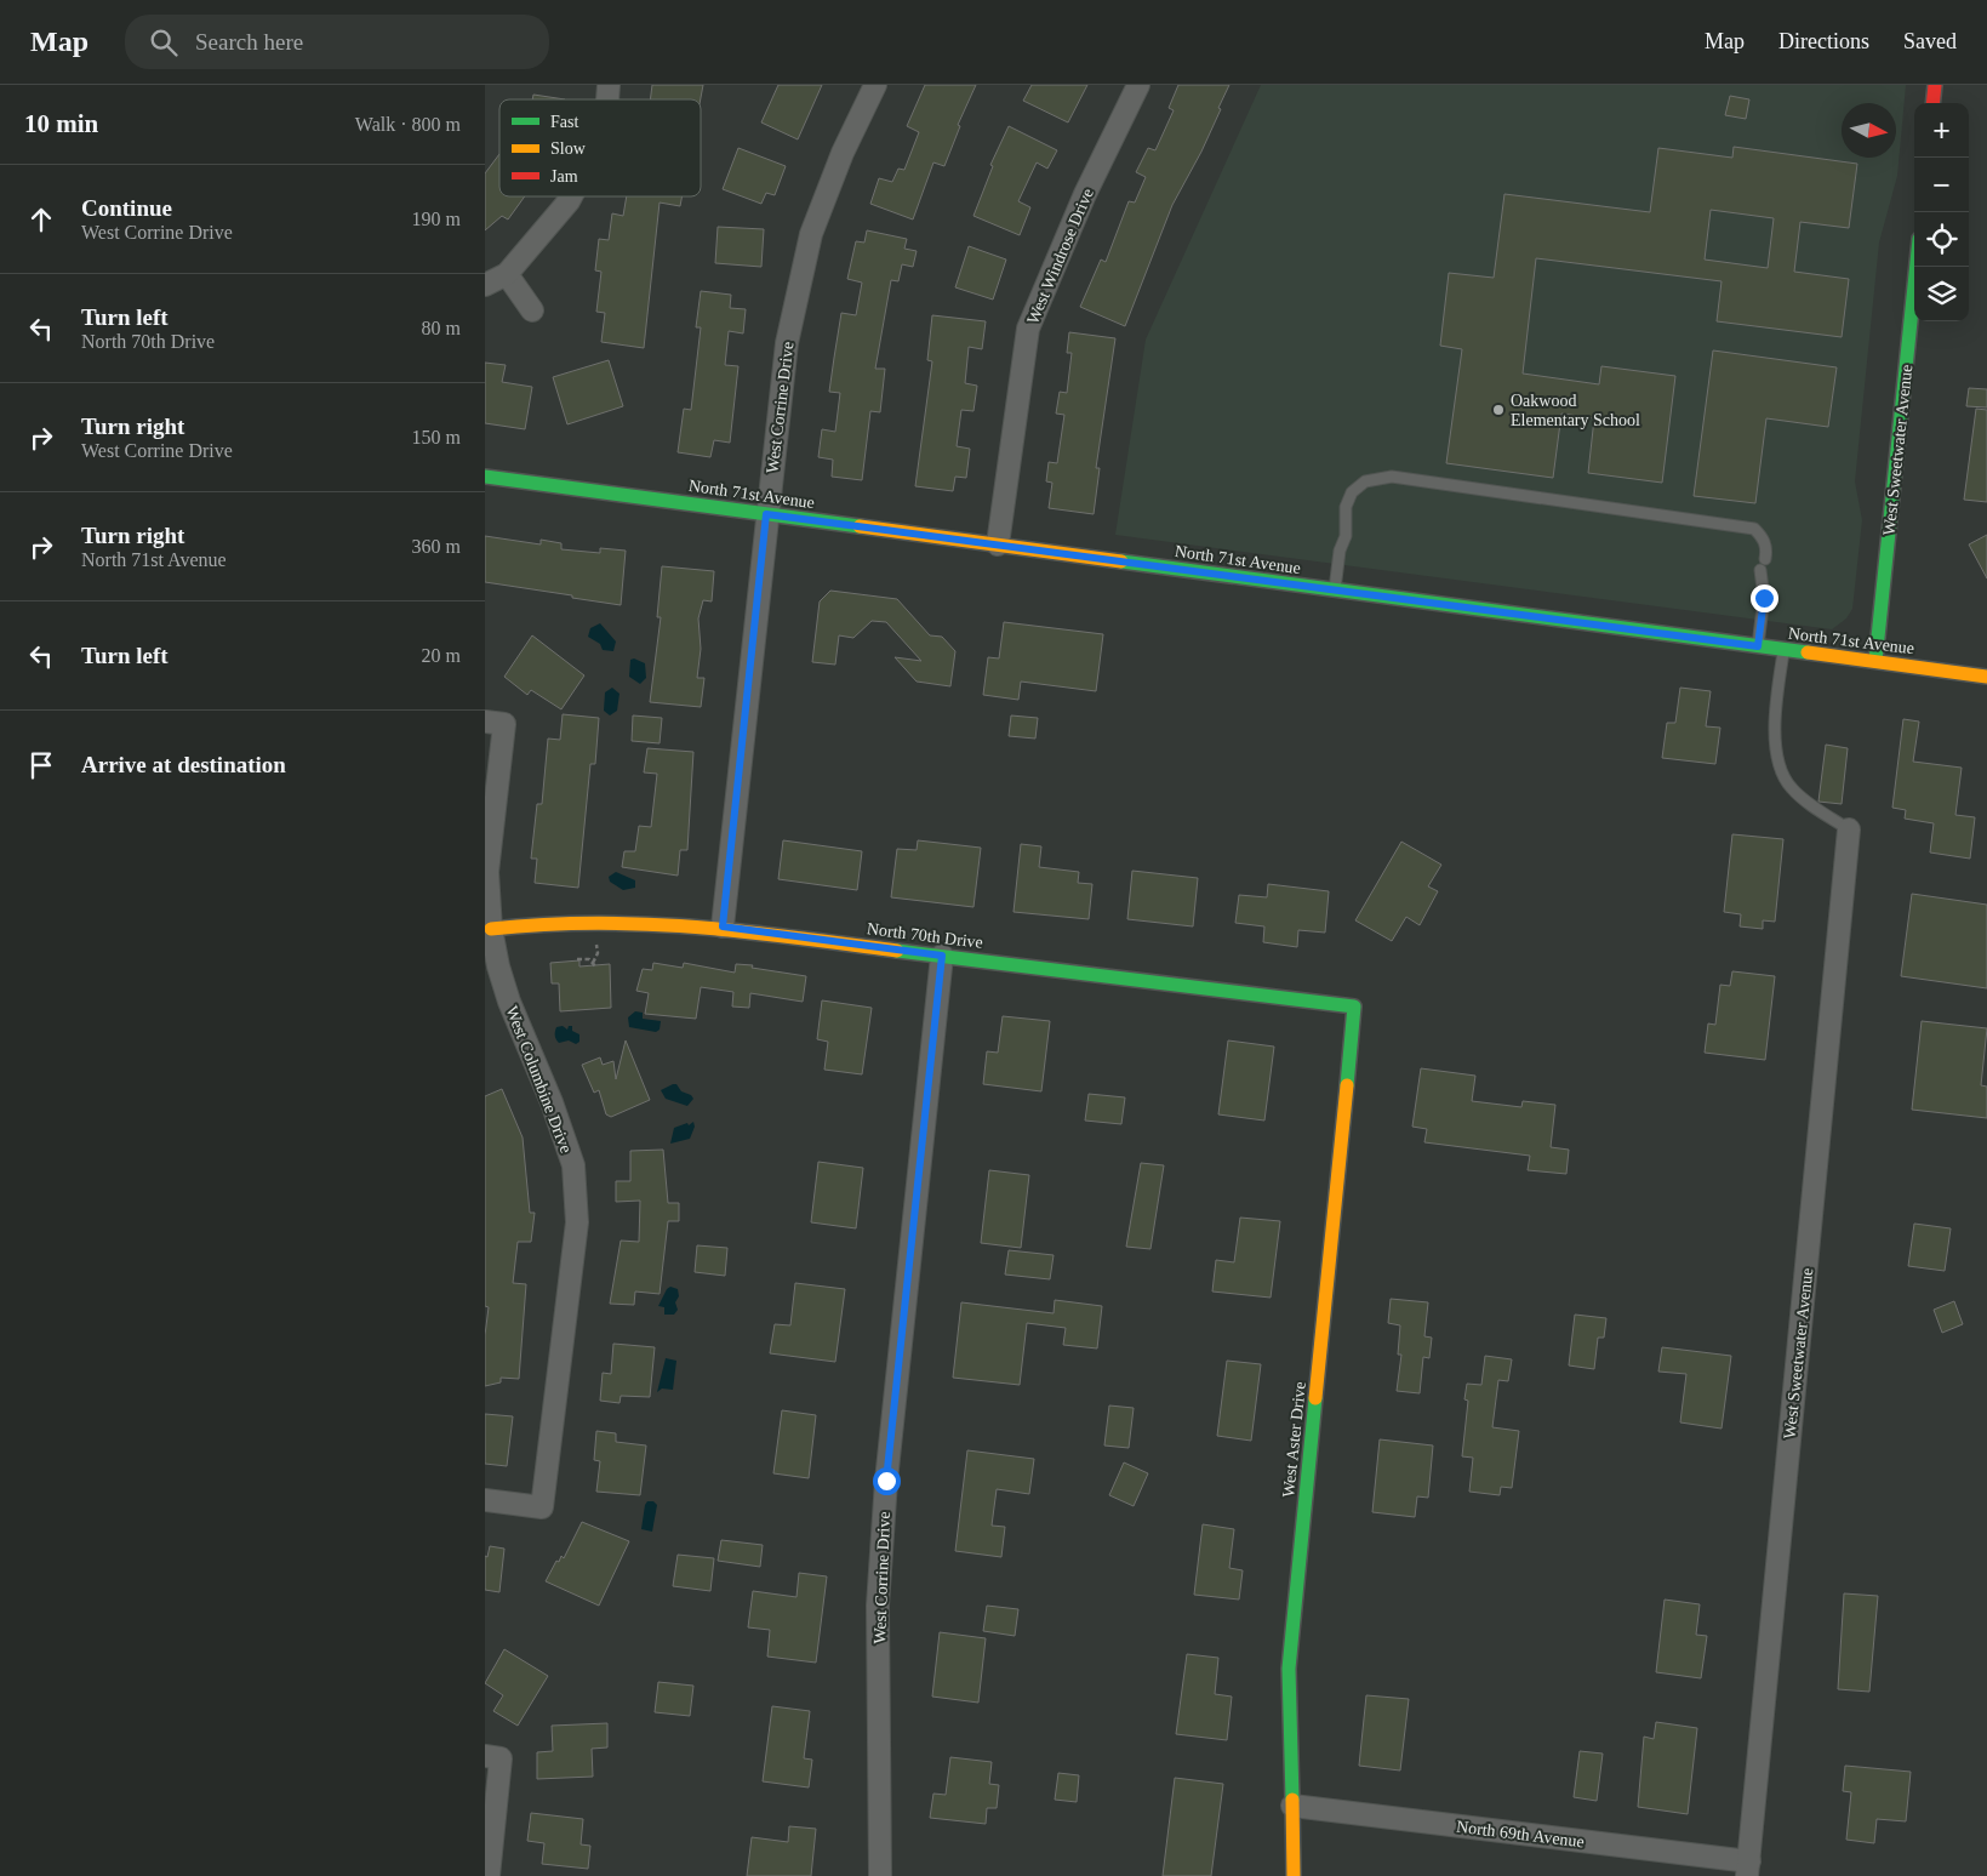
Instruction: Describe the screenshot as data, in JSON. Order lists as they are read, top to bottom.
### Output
{
  "streets": {
    "street": [
      "West Windrose Drive",
      "West Corrine Drive",
      "West Sweetwater Avenue",
      "North 71st Avenue",
      "North 70th Drive",
      "West Columbine Drive",
      "West Aster Drive",
      "North 69th Avenue"
    ]
  },
  "crossings": [
    ["West Windrose Drive", "North 71st Avenue"],
    ["West Corrine Drive", "North 71st Avenue"],
    ["West Corrine Drive", "North 70th Drive"],
    ["West Sweetwater Avenue", "North 71st Avenue"],
    ["West Sweetwater Avenue", "North 69th Avenue"],
    ["North 70th Drive", "West Columbine Drive"],
    ["North 70th Drive", "West Aster Drive"],
    ["West Aster Drive", "North 69th Avenue"]
  ],
  "places": ["Oakwood Elementary School"],
  "legend": ["Fast", "Slow", "Jam"],
  "north": "right",
  "page": {
    "header": "Map",
    "search": "Search here",
    "nav": ["Map", "Directions", "Saved"],
    "heading": ["10 min", "Walk · 800 m"],
    "map_buttons": ["+", "−"],
    "list": [
      ["Continue", "West Corrine Drive", "190 m"],
      ["Turn left", "North 70th Drive", "80 m"],
      ["Turn right", "West Corrine Drive", "150 m"],
      ["Turn right", "North 71st Avenue", "360 m"],
      ["Turn left", "20 m"],
      "Arrive at destination"
    ]
  }
}
